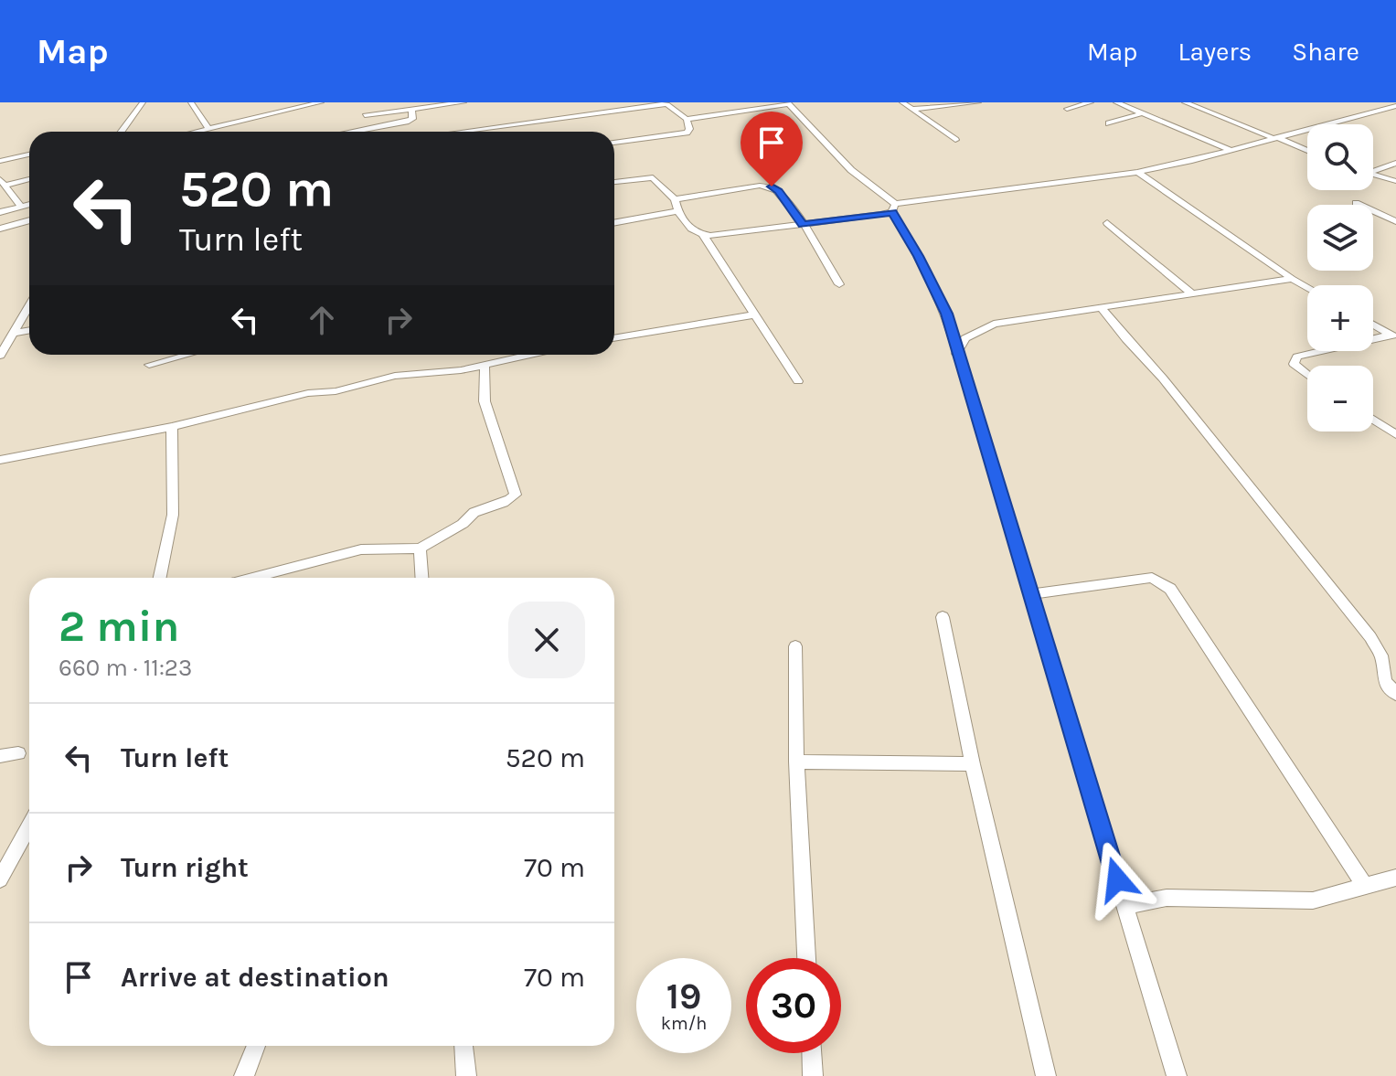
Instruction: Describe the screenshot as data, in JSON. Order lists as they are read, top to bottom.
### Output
{
  "page": {
    "header": "Map",
    "nav": ["Map", "Layers", "Share"],
    "map_buttons": ["+", "−"],
    "turn": ["520 m", "Turn left"],
    "heading": ["2 min", "660 m · 11:23"],
    "list": [
      {
        "name": "Turn left",
        "value": "520 m"
      },
      {
        "name": "Turn right",
        "value": "70 m"
      },
      {
        "name": "Arrive at destination",
        "value": "70 m"
      }
    ],
    "speed": "19 km/h",
    "limit": "30"
  }
}
